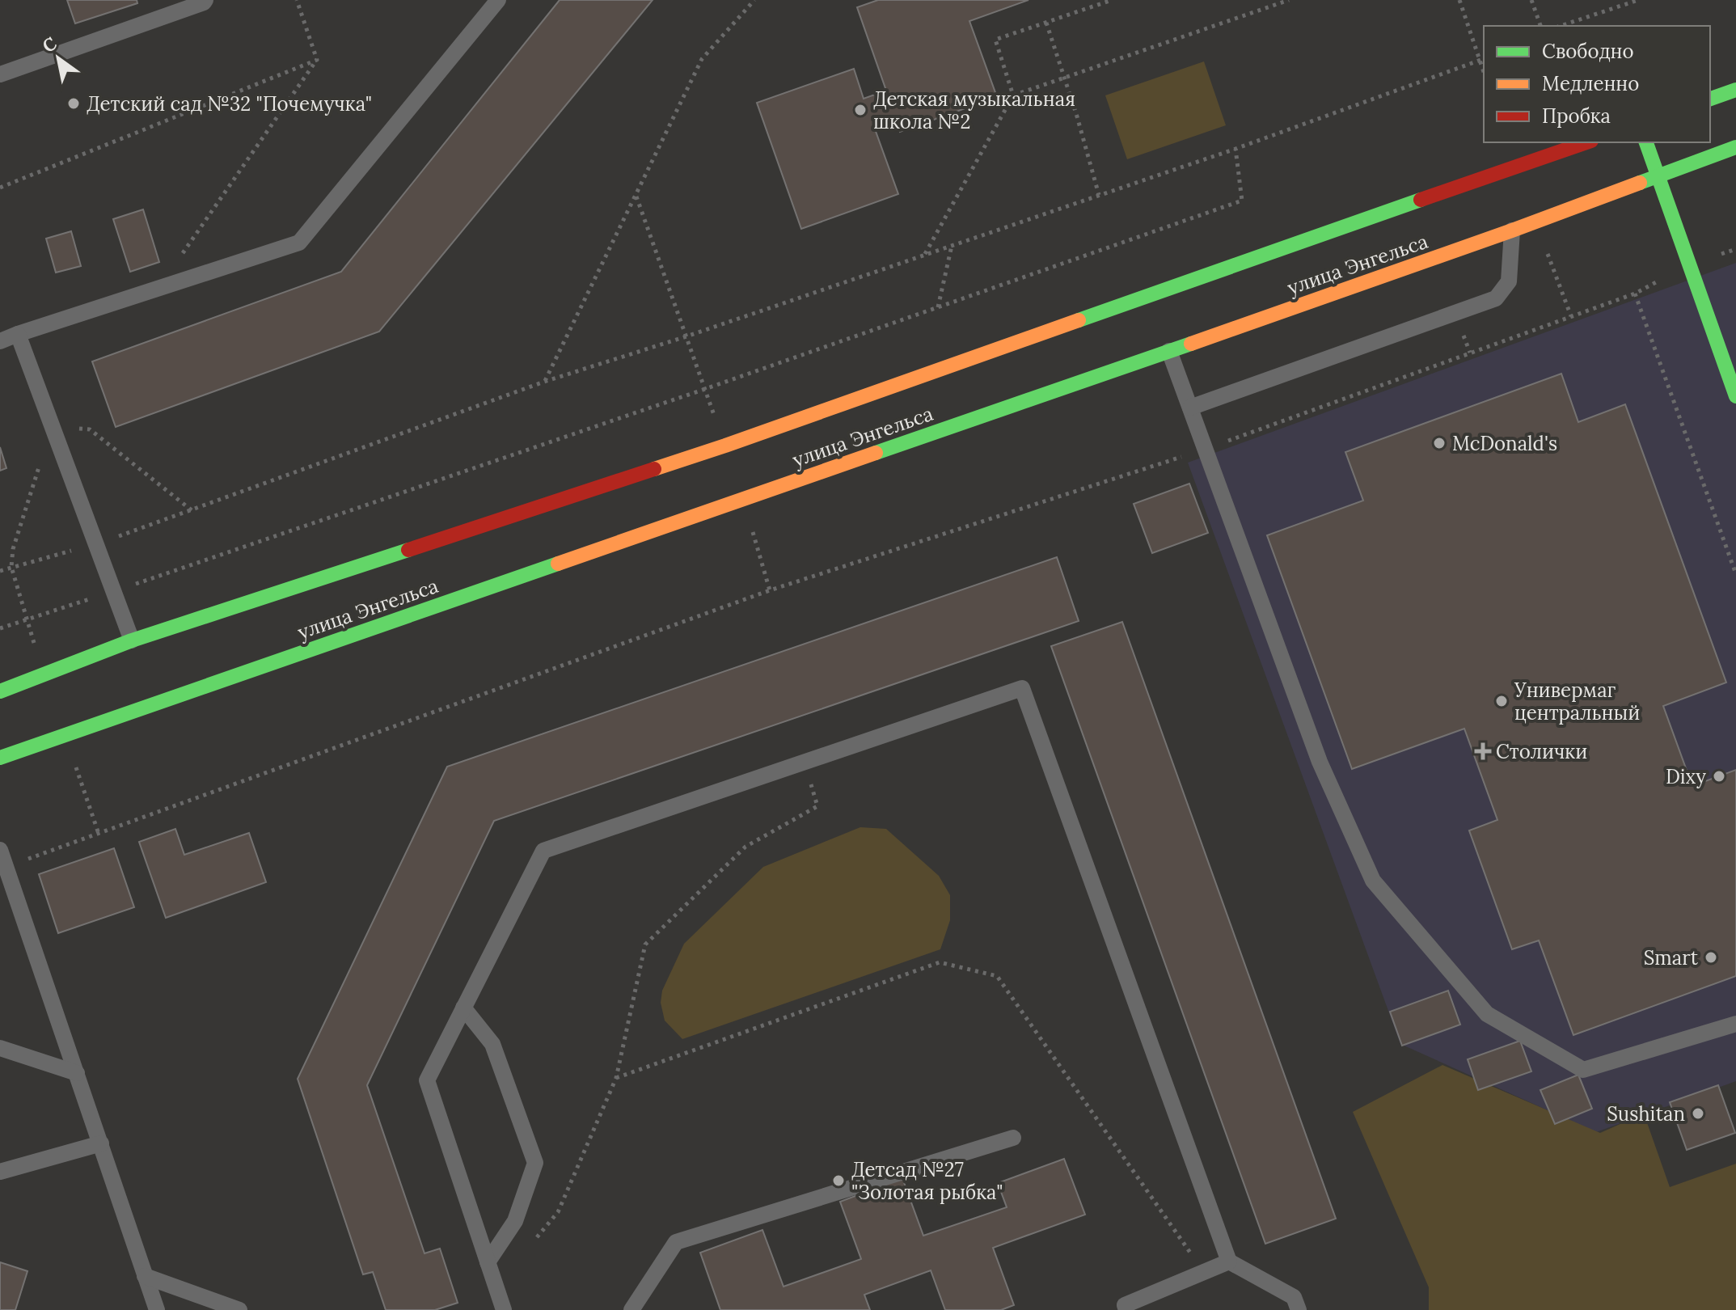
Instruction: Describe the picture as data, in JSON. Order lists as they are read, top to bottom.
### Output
{
  "streets": {
    "main road": ["улица Энгельса"]
  },
  "places": {
    "other": [
      "Детский сад №32 \"Почемучка\"",
      "Детская музыкальная школа №2",
      "McDonald's",
      "Универмаг центральный",
      "Dixy",
      "Smart",
      "Sushitan",
      "Детсад №27 \"Золотая рыбка\""
    ],
    "health": ["Столички"]
  },
  "legend": ["Свободно", "Медленно", "Пробка"],
  "north": "top left"
}
